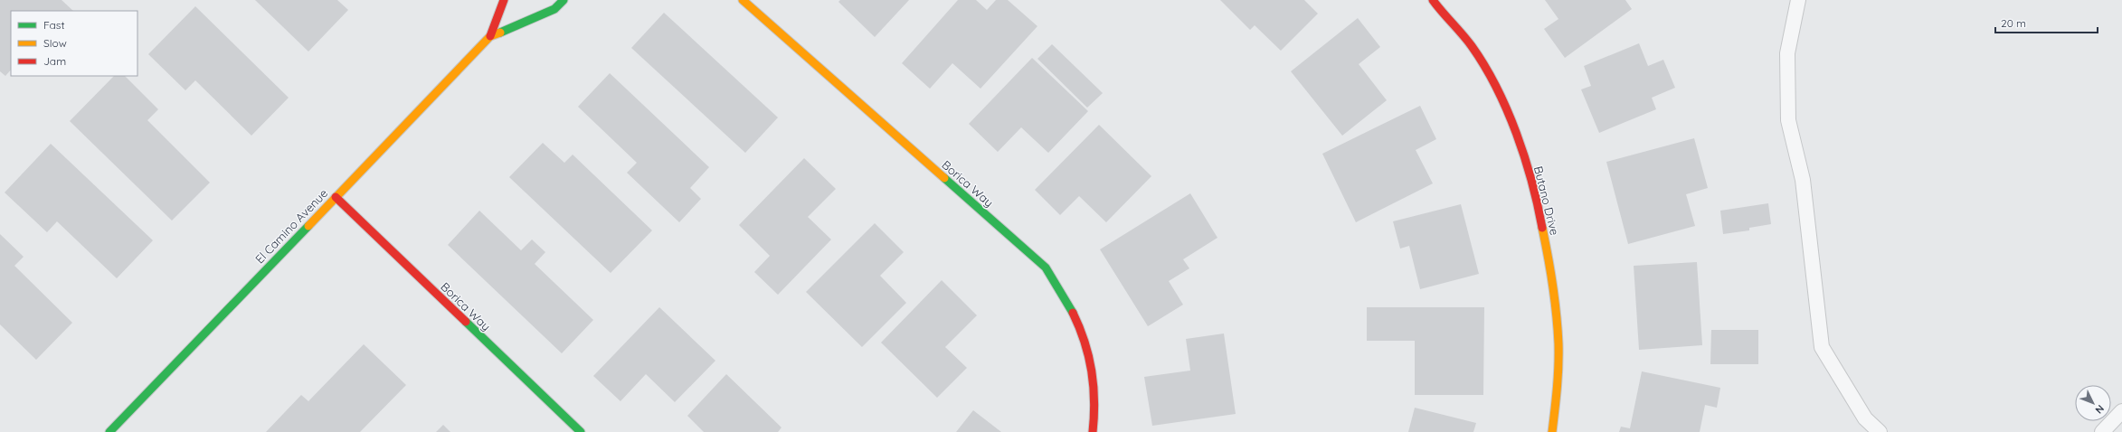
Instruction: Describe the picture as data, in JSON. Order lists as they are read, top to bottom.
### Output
{
  "streets": {
    "street": ["Borica Way", "Butano Drive", "El Camino Avenue"]
  },
  "crossings": [
    ["Borica Way", "El Camino Avenue"]
  ],
  "legend": ["Fast", "Slow", "Jam"],
  "scale_bar": "20 m",
  "north": "bottom right"
}
